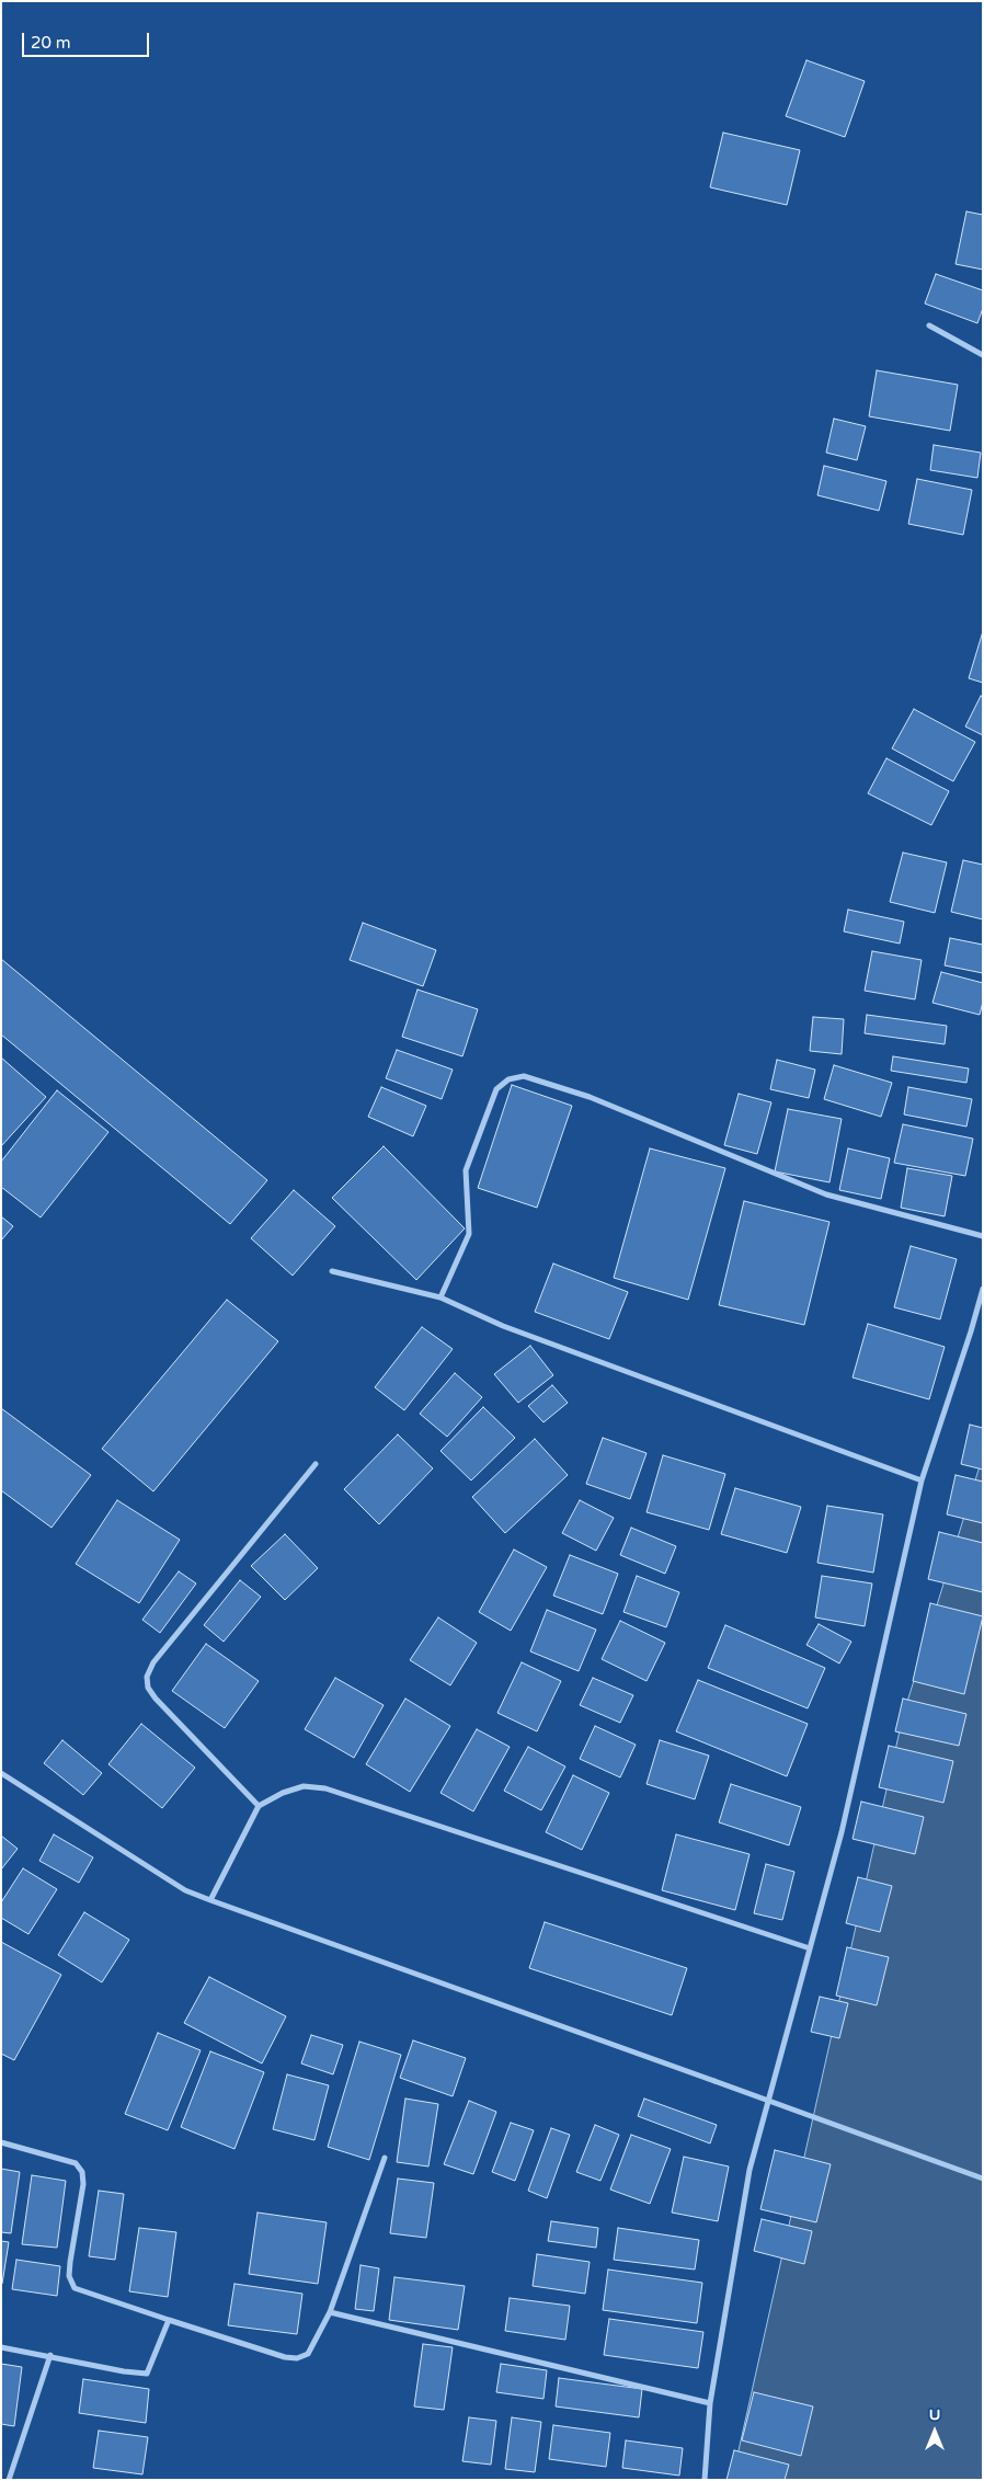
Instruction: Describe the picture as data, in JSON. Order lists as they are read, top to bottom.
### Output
{
  "scale_bar": "20 m",
  "north": "top"
}
